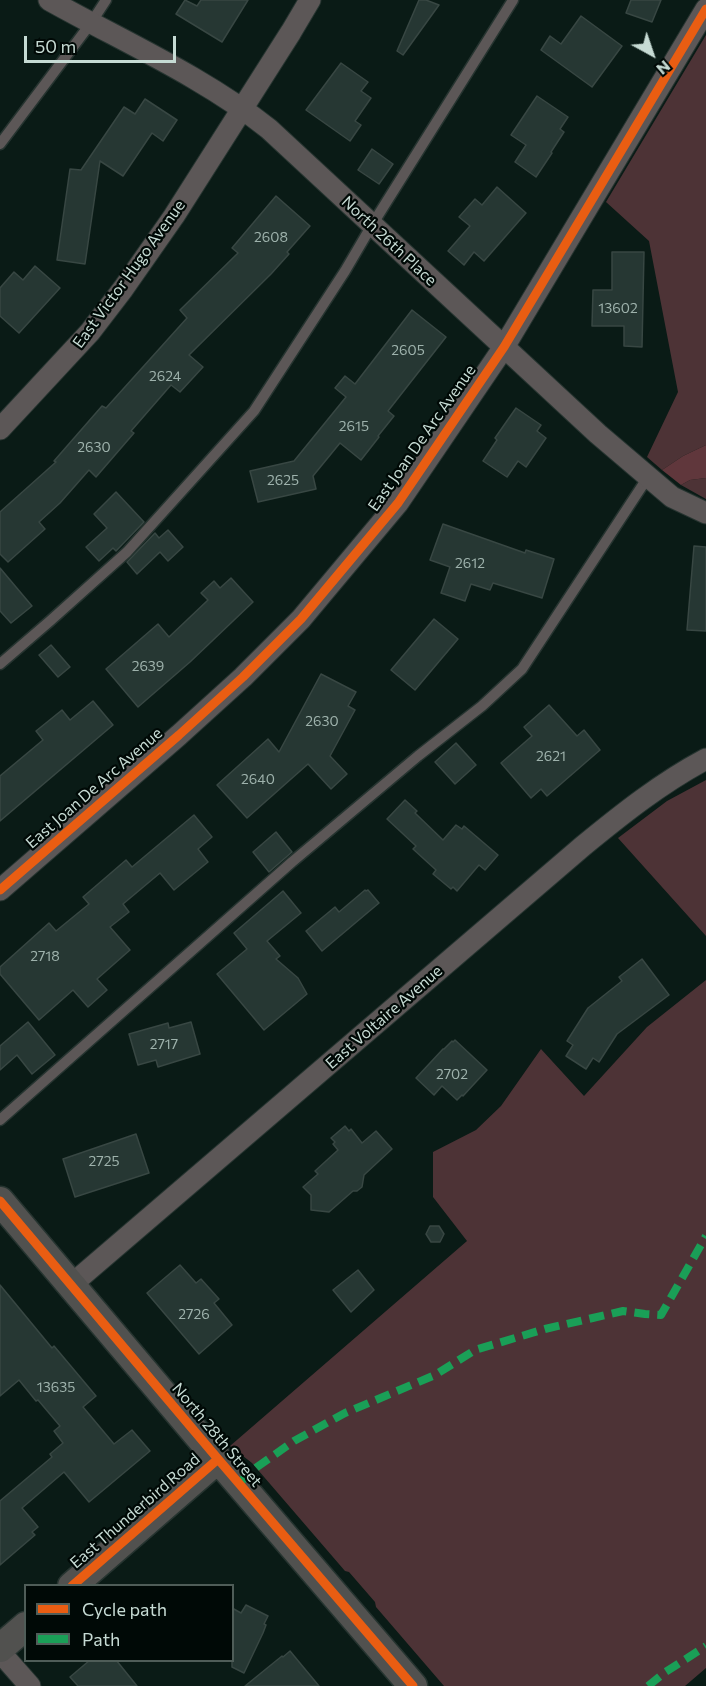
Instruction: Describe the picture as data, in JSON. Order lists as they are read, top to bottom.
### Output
{
  "streets": {
    "street": [
      "North 26th Place",
      "East Victor Hugo Avenue",
      "East Joan De Arc Avenue",
      "East Voltaire Avenue",
      "North 28th Street",
      "East Thunderbird Road"
    ]
  },
  "crossings": [
    ["North 26th Place", "East Victor Hugo Avenue"],
    ["North 26th Place", "East Joan De Arc Avenue"],
    ["East Voltaire Avenue", "North 28th Street"],
    ["North 28th Street", "East Thunderbird Road"]
  ],
  "house_numbers": [
    "2608",
    "13602",
    "2605",
    "2624",
    "2615",
    "2630",
    "2625",
    "2612",
    "2639",
    "2630",
    "2621",
    "2640",
    "2718",
    "2717",
    "2702",
    "2725",
    "2726",
    "13635"
  ],
  "legend": ["Cycle path", "Path"],
  "scale_bar": "50 m",
  "north": "bottom right"
}
